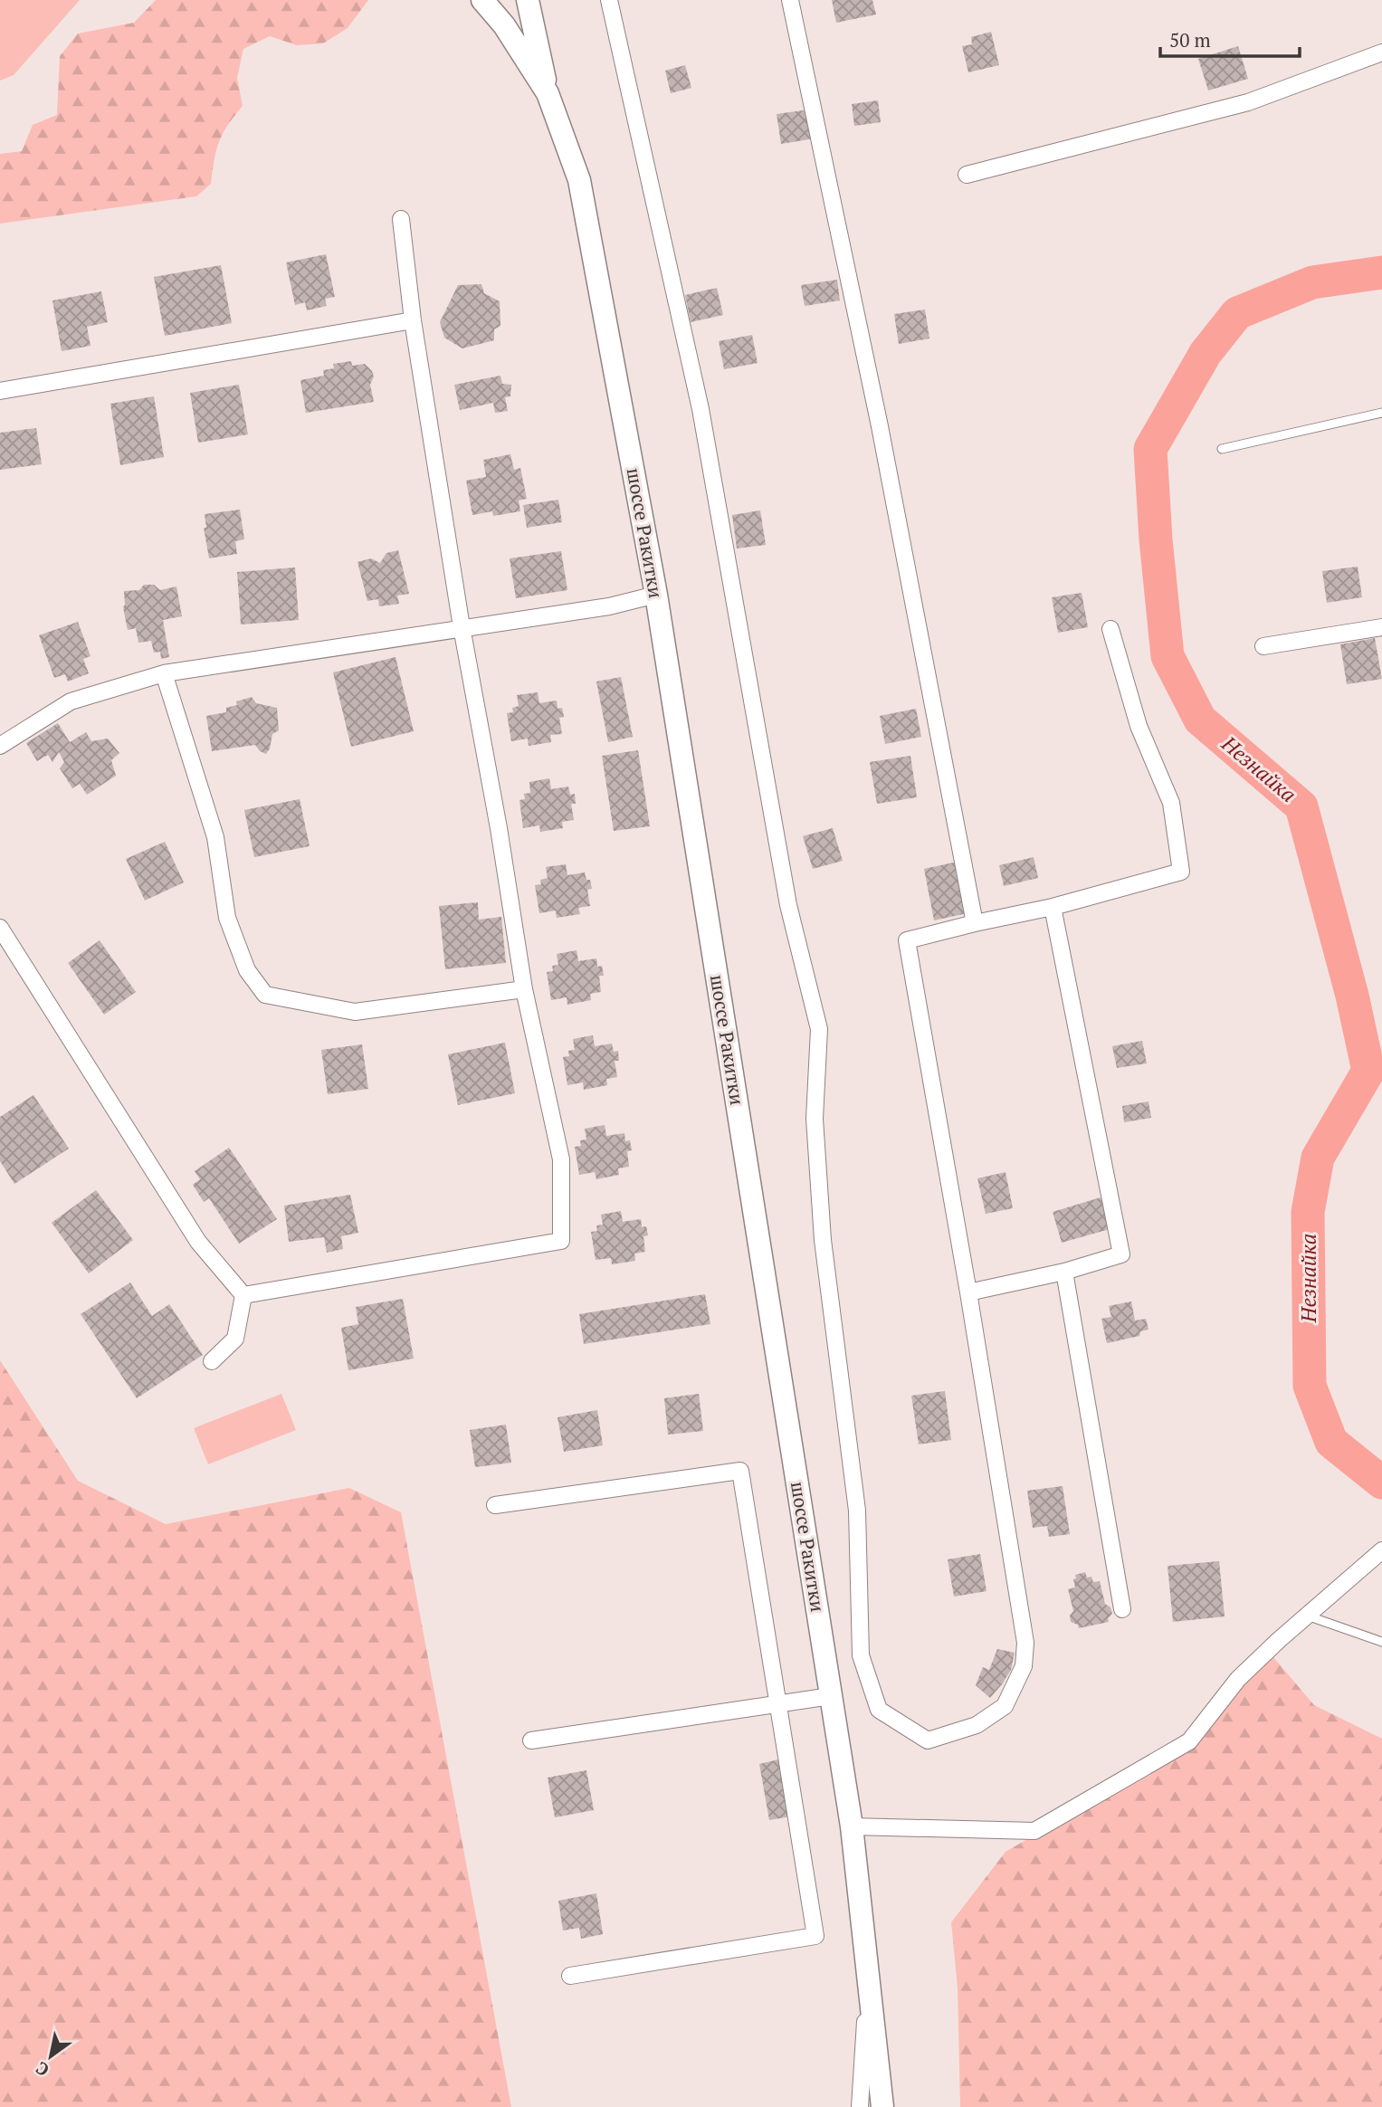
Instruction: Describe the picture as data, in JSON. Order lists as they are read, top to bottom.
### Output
{
  "streets": {
    "main road": ["шоссе Ракитки"]
  },
  "water": ["Незнайка"],
  "scale_bar": "50 m",
  "north": "bottom left"
}
